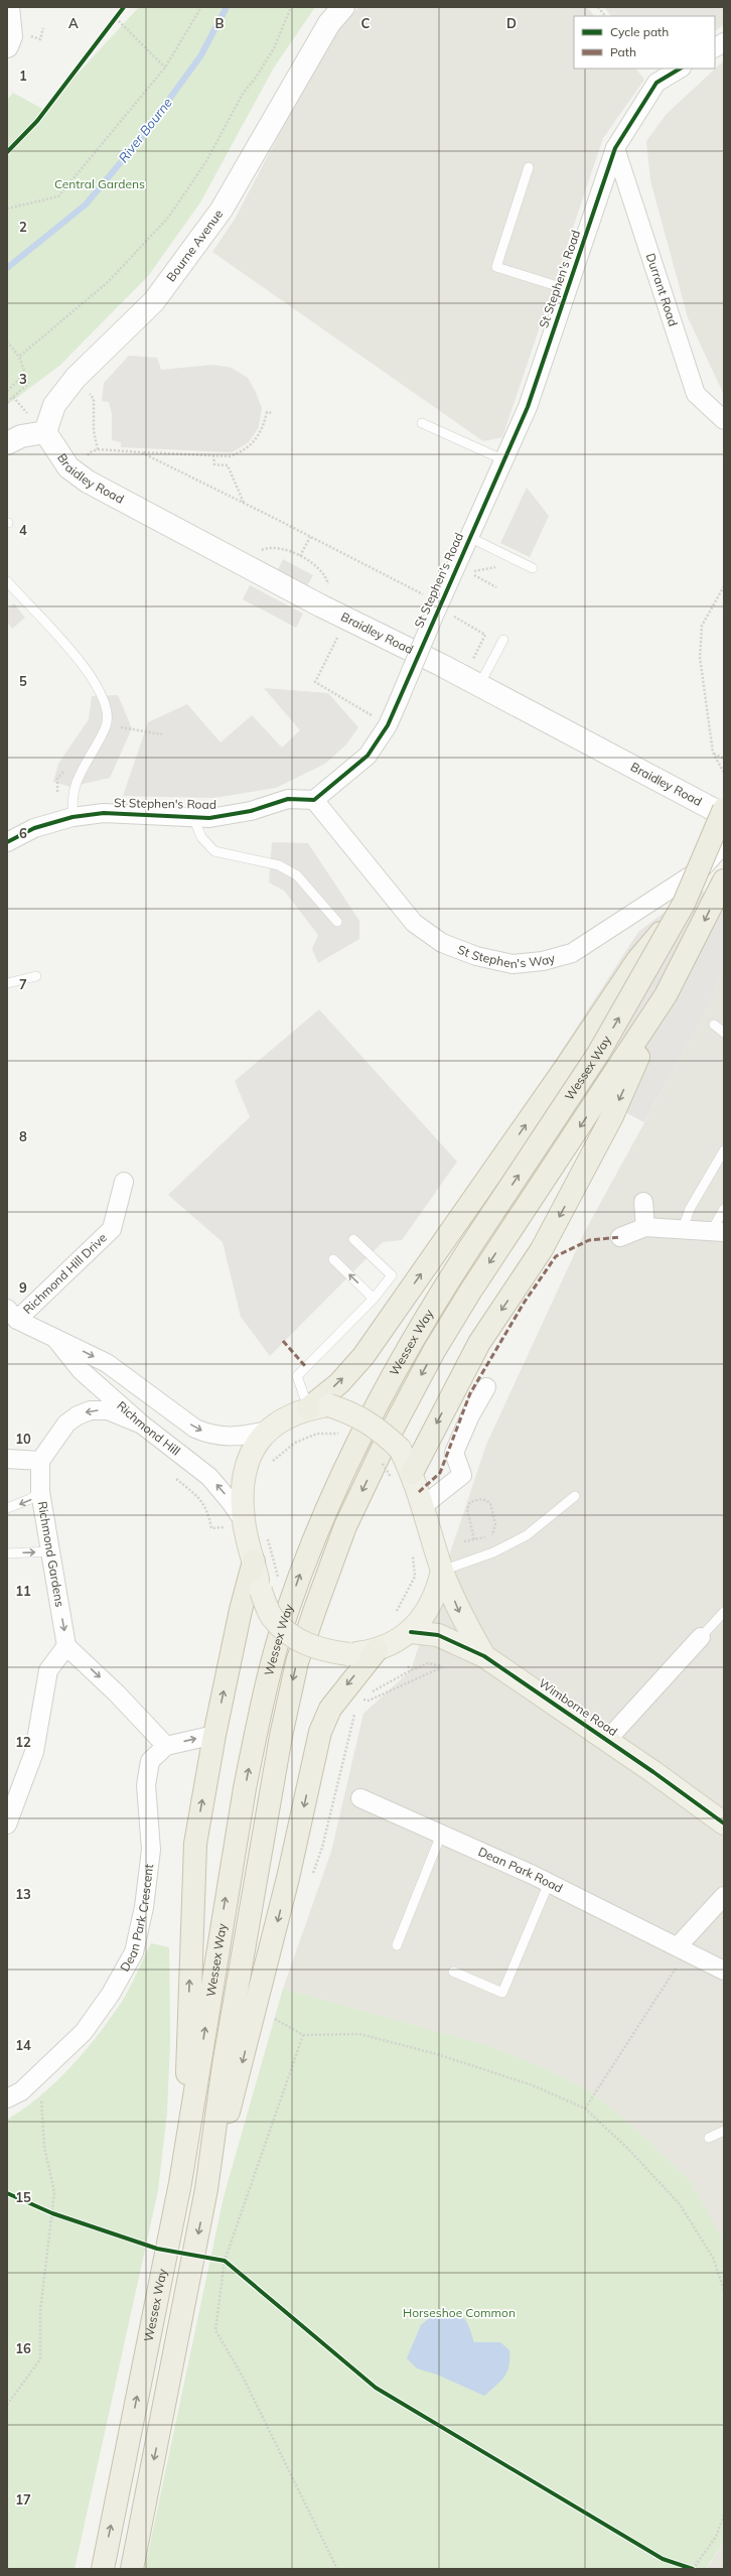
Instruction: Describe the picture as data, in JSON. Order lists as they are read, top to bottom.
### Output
{
  "streets": {
    "highway": ["Wessex Way"],
    "main road": ["Wimborne Road"],
    "street": [
      "Bourne Avenue",
      "St Stephen's Road",
      "Durrant Road",
      "Braidley Road",
      "St Stephen's Way",
      "Richmond Hill Drive",
      "Richmond Hill",
      "Richmond Gardens",
      "Dean Park Road",
      "Dean Park Crescent"
    ]
  },
  "crossings": [
    ["Bourne Avenue", "Braidley Road"],
    ["St Stephen's Road", "Durrant Road"],
    ["St Stephen's Road", "St Stephen's Way"],
    ["Richmond Hill Drive", "Richmond Hill"]
  ],
  "one_way": ["Richmond Gardens"],
  "water": ["River Bourne"],
  "parks": ["Central Gardens", "Horseshoe Common"],
  "legend": ["Cycle path", "Path"],
  "grid": {
    "columns": [
      "A",
      "B",
      "C",
      "D"
    ],
    "rows": [
      "1",
      "2",
      "3",
      "4",
      "5",
      "6",
      "7",
      "8",
      "9",
      "10",
      "11",
      "12",
      "13",
      "14",
      "15",
      "16",
      "17"
    ]
  }
}
